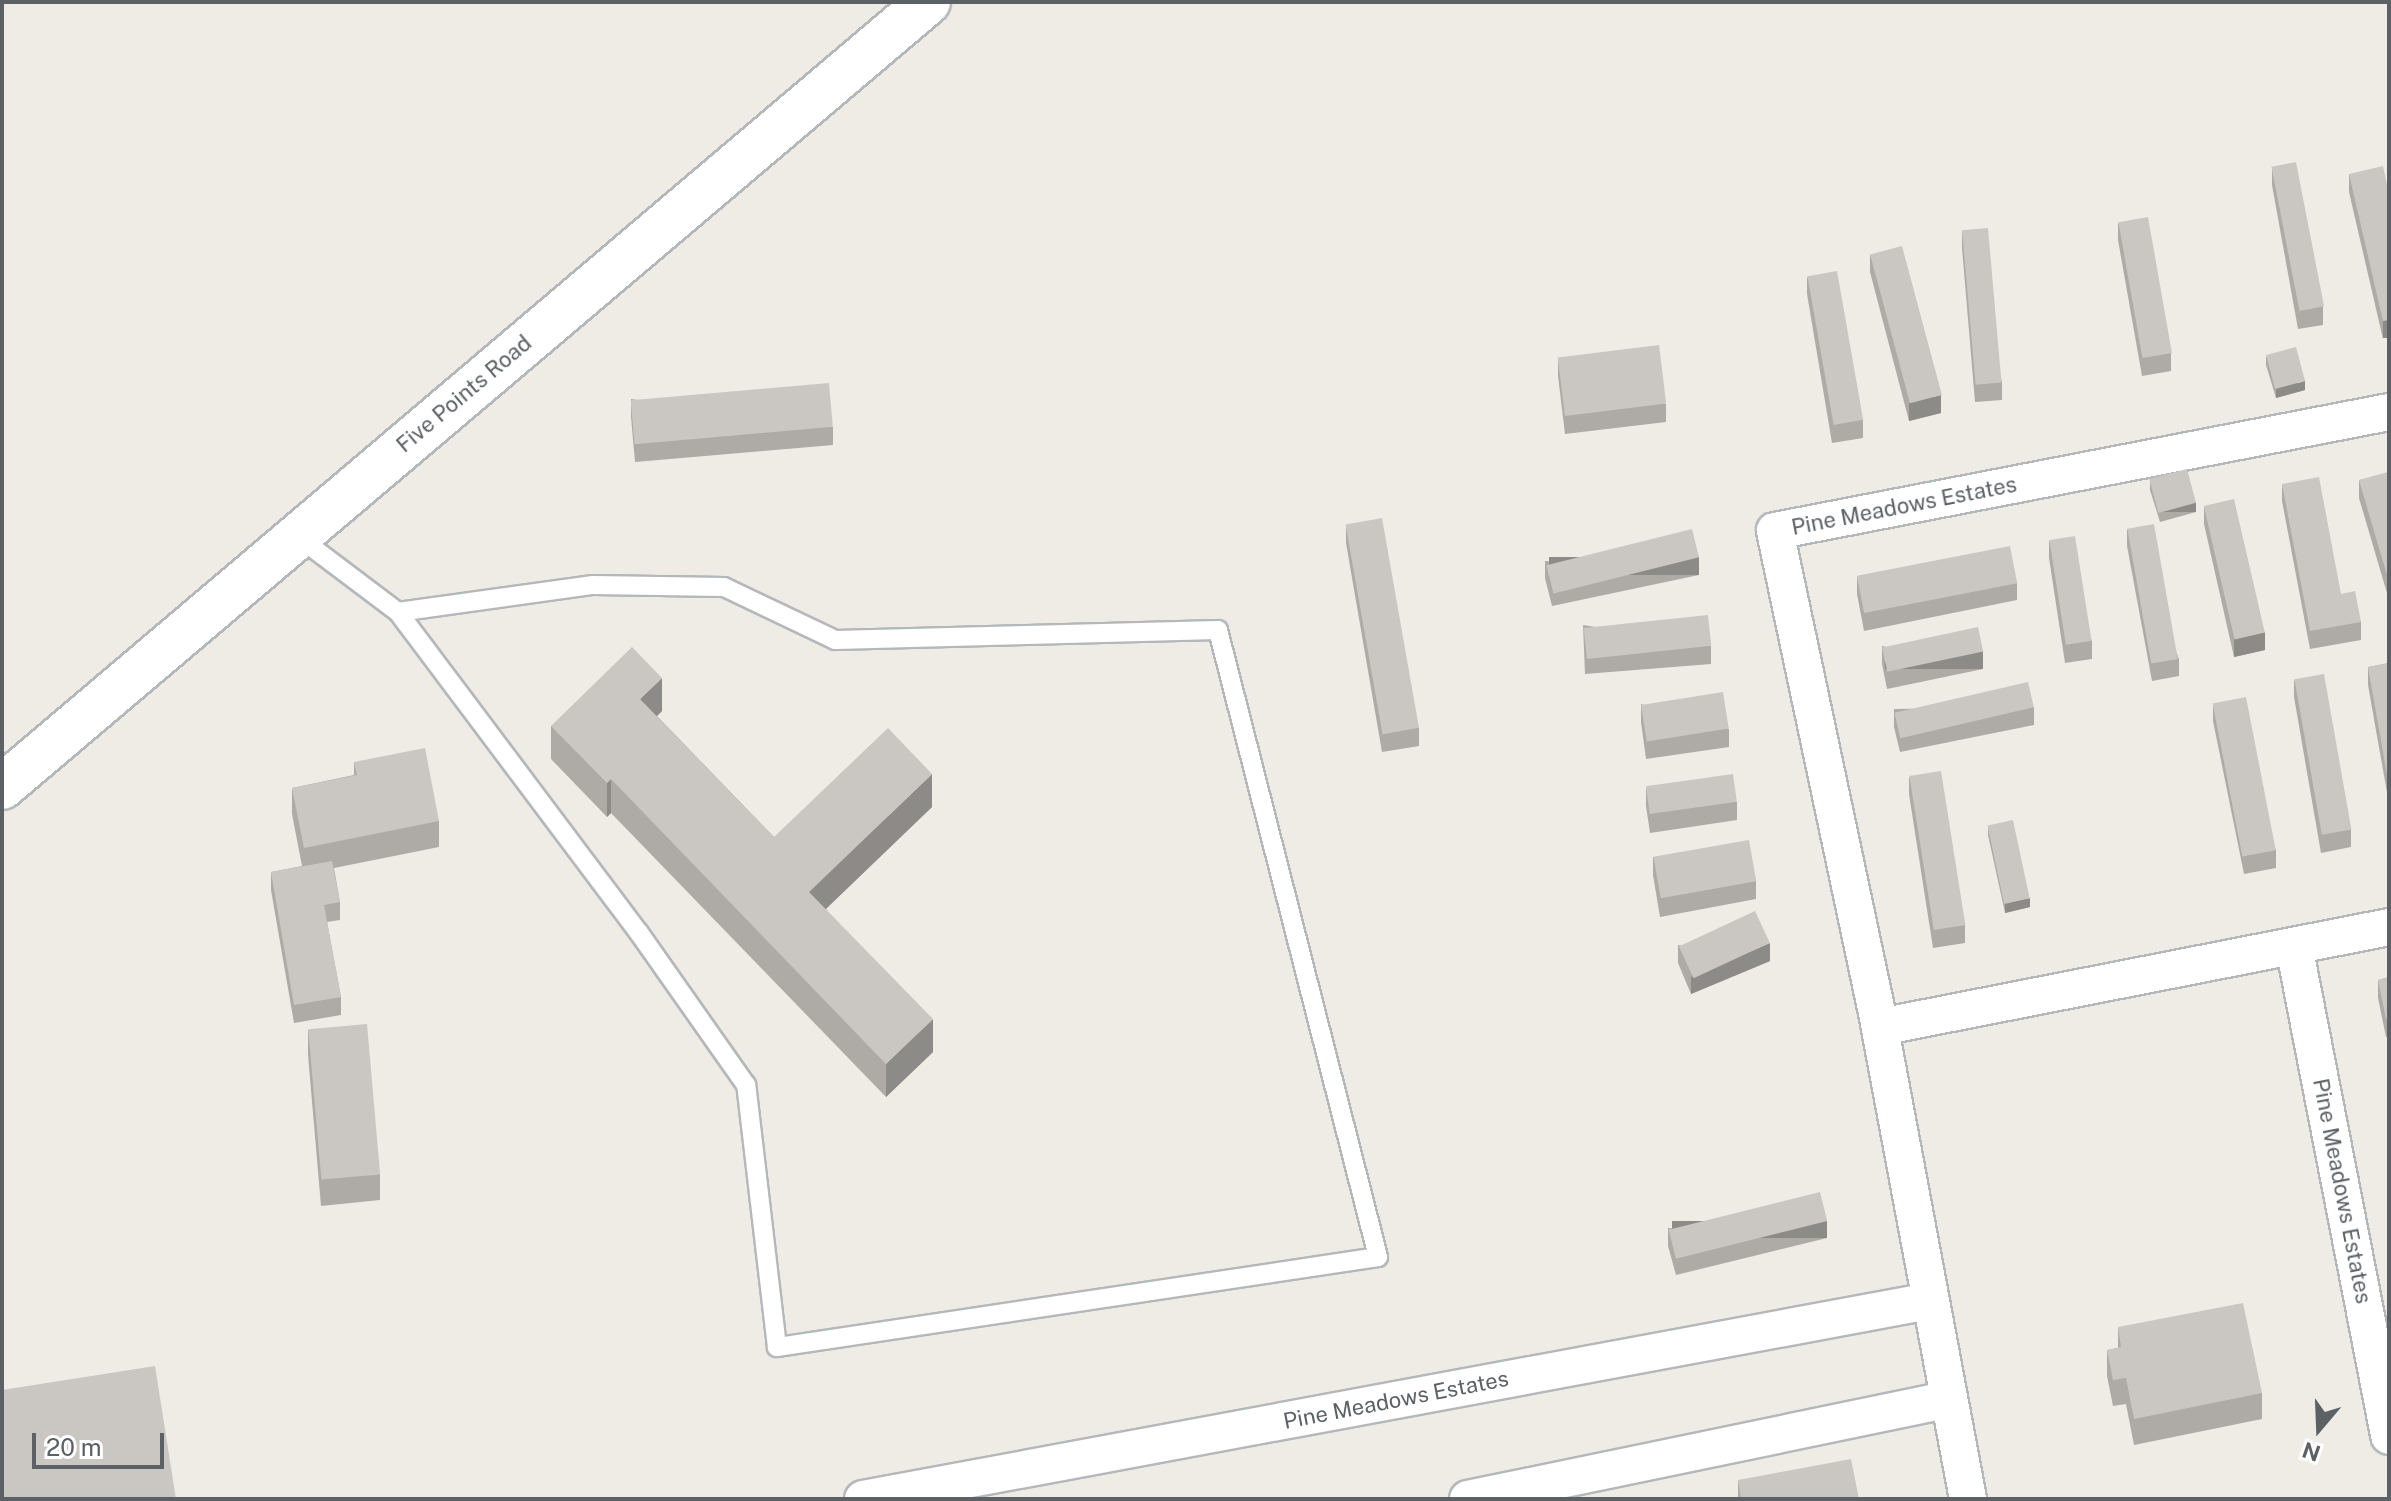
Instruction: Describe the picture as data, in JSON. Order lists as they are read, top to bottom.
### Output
{
  "streets": {
    "street": ["Five Points Road", "Pine Meadows Estates"]
  },
  "scale_bar": "20 m",
  "north": "bottom"
}
